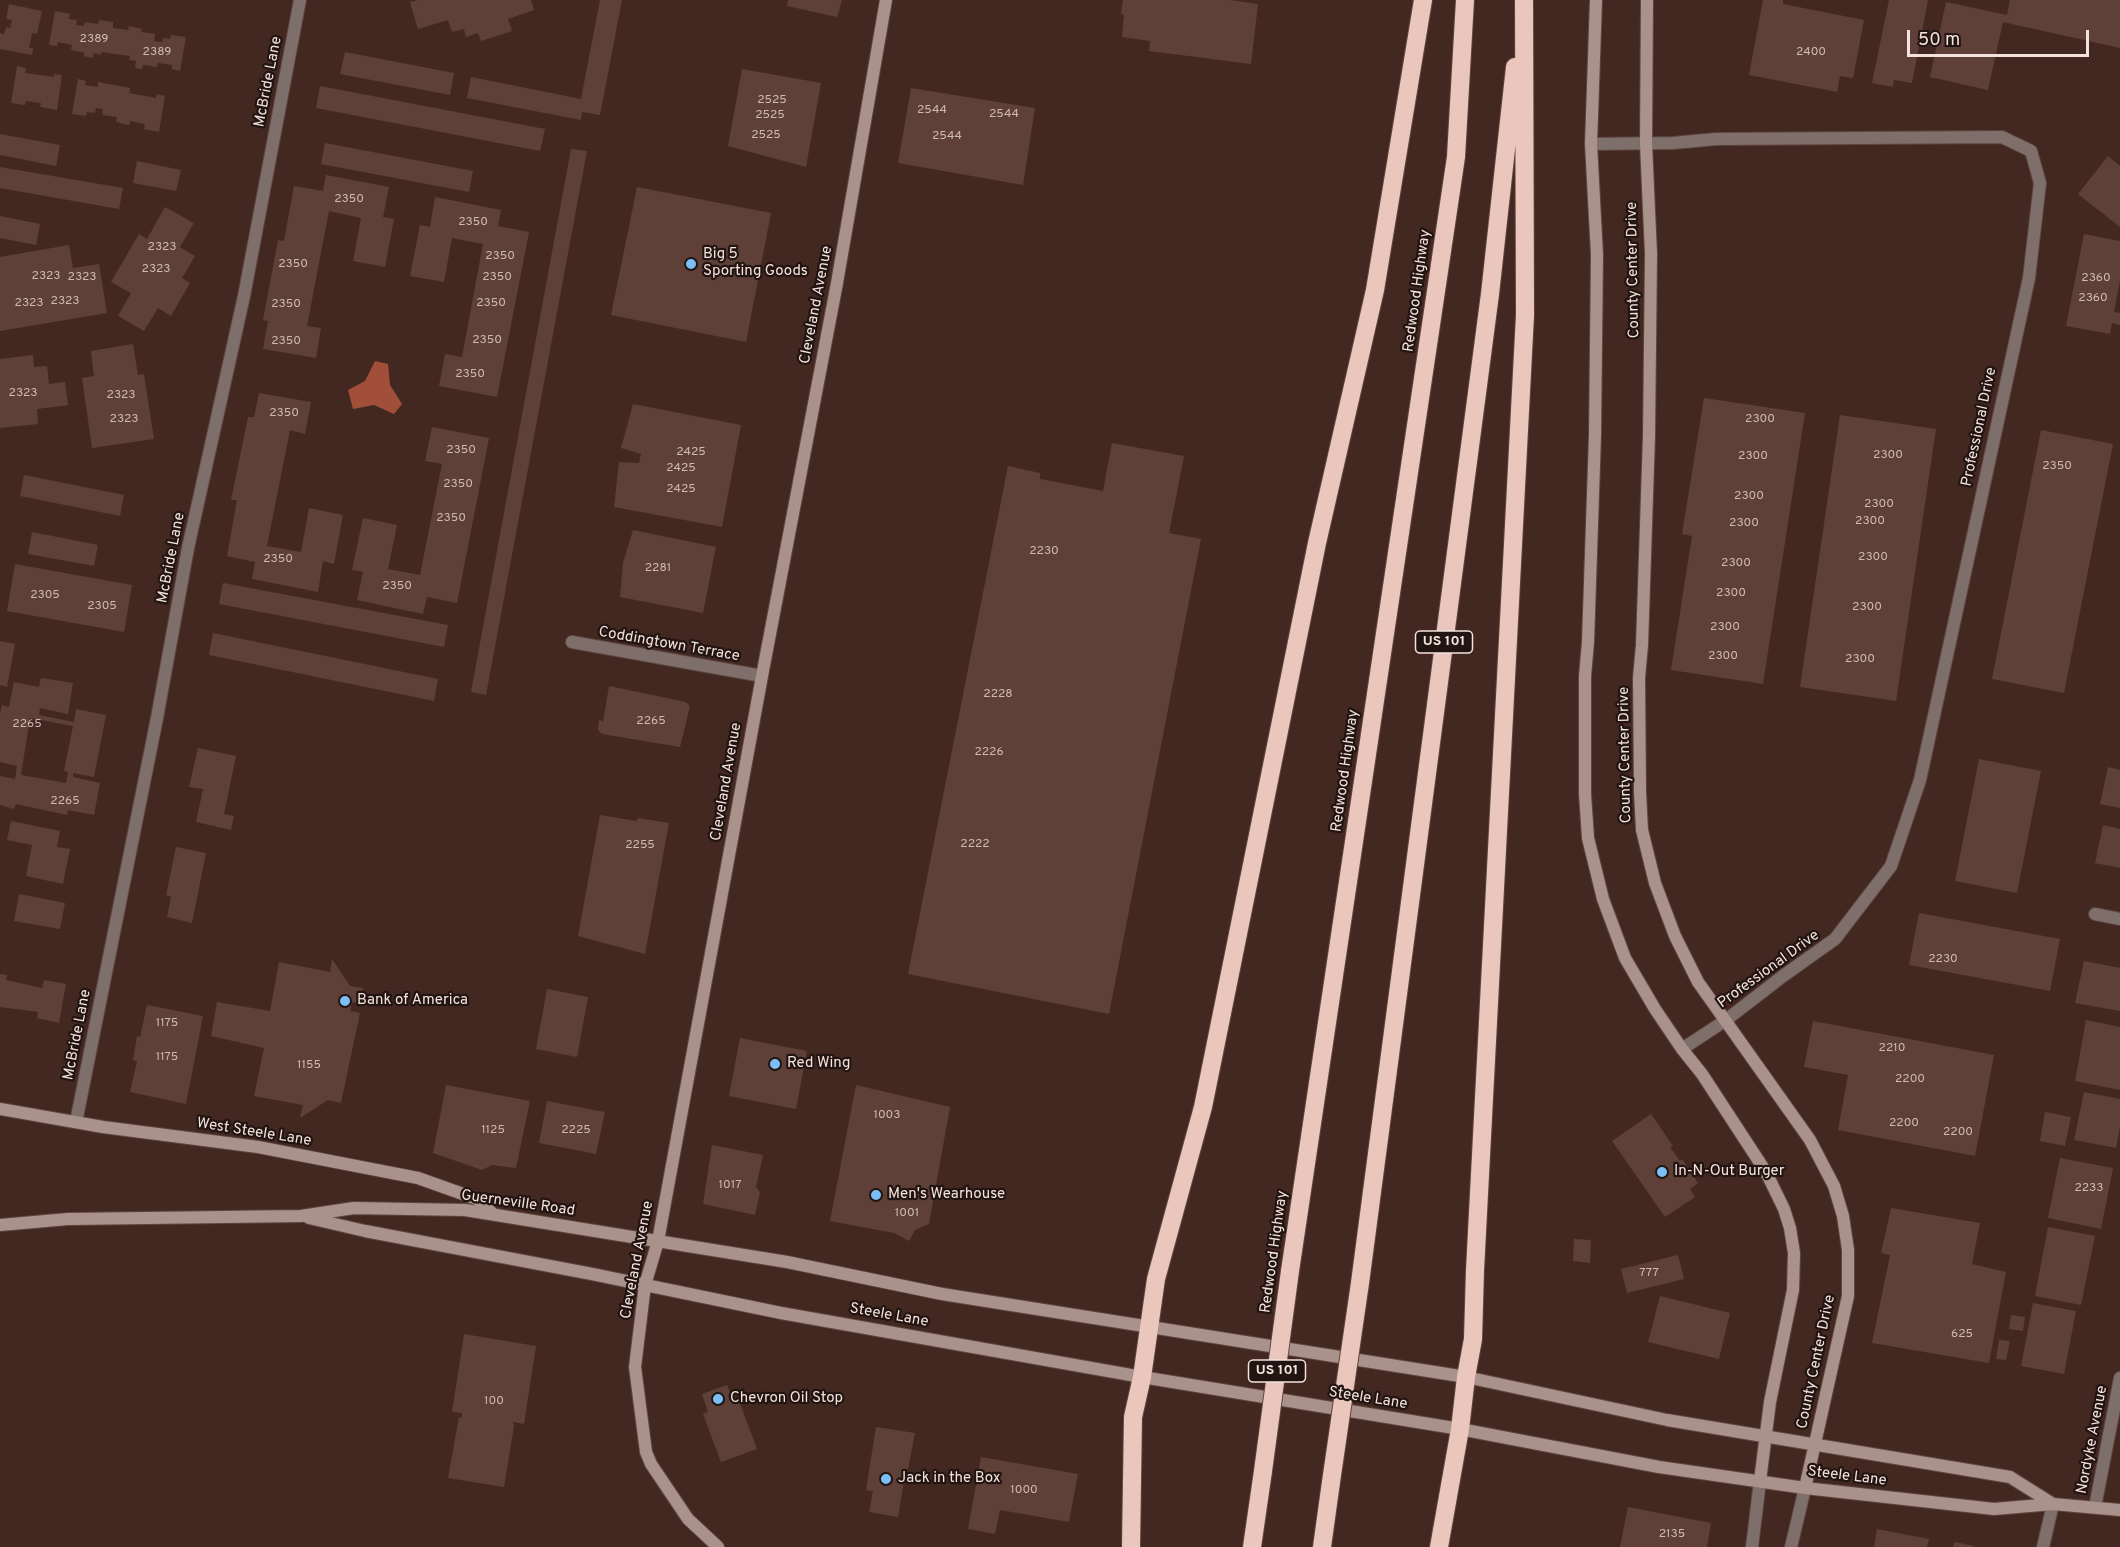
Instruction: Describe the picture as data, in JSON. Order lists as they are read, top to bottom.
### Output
{
  "streets": {
    "highway": ["Redwood Highway", "US 101"],
    "main road": [
      "County Center Drive",
      "Cleveland Avenue",
      "West Steele Lane",
      "Guerneville Road",
      "Steele Lane"
    ],
    "street": [
      "McBride Lane",
      "Professional Drive",
      "Coddingtown Terrace",
      "Nordyke Avenue"
    ]
  },
  "crossings": [
    ["McBride Lane", "West Steele Lane"],
    ["County Center Drive", "Professional Drive"],
    ["County Center Drive", "Steele Lane"],
    ["Cleveland Avenue", "Coddingtown Terrace"],
    ["Cleveland Avenue", "Guerneville Road"],
    ["Cleveland Avenue", "Steele Lane"],
    ["West Steele Lane", "Guerneville Road"],
    ["Guerneville Road", "Steele Lane"],
    ["Steele Lane", "Nordyke Avenue"]
  ],
  "places": [
    "Big 5 Sporting Goods",
    "Bank of America",
    "Red Wing",
    "In-N-Out Burger",
    "Men's Wearhouse",
    "Chevron Oil Stop",
    "Jack in the Box"
  ],
  "house_numbers": [
    "2389",
    "2389",
    "2400",
    "2525",
    "2544",
    "2544",
    "2525",
    "2525",
    "2544",
    "2350",
    "2350",
    "2323",
    "2350",
    "2350",
    "2323",
    "2323",
    "2323",
    "2350",
    "2360",
    "2360",
    "2323",
    "2323",
    "2350",
    "2350",
    "2350",
    "2350",
    "2350",
    "2323",
    "2323",
    "2350",
    "2323",
    "2300",
    "2350",
    "2425",
    "2300",
    "2300",
    "2350",
    "2425",
    "2350",
    "2425",
    "2300",
    "2300",
    "2350",
    "2300",
    "2300",
    "2230",
    "2300",
    "2350",
    "2300",
    "2281",
    "2350",
    "2300",
    "2305",
    "2305",
    "2300",
    "2300",
    "2300",
    "2300",
    "2228",
    "2265",
    "2265",
    "2226",
    "2265",
    "2222",
    "2255",
    "2230",
    "1175",
    "2210",
    "1175",
    "1155",
    "2200",
    "1003",
    "2200",
    "1125",
    "2225",
    "2200",
    "1017",
    "2233",
    "1001",
    "777",
    "625",
    "100",
    "1000",
    "2135"
  ],
  "scale_bar": "50 m"
}
